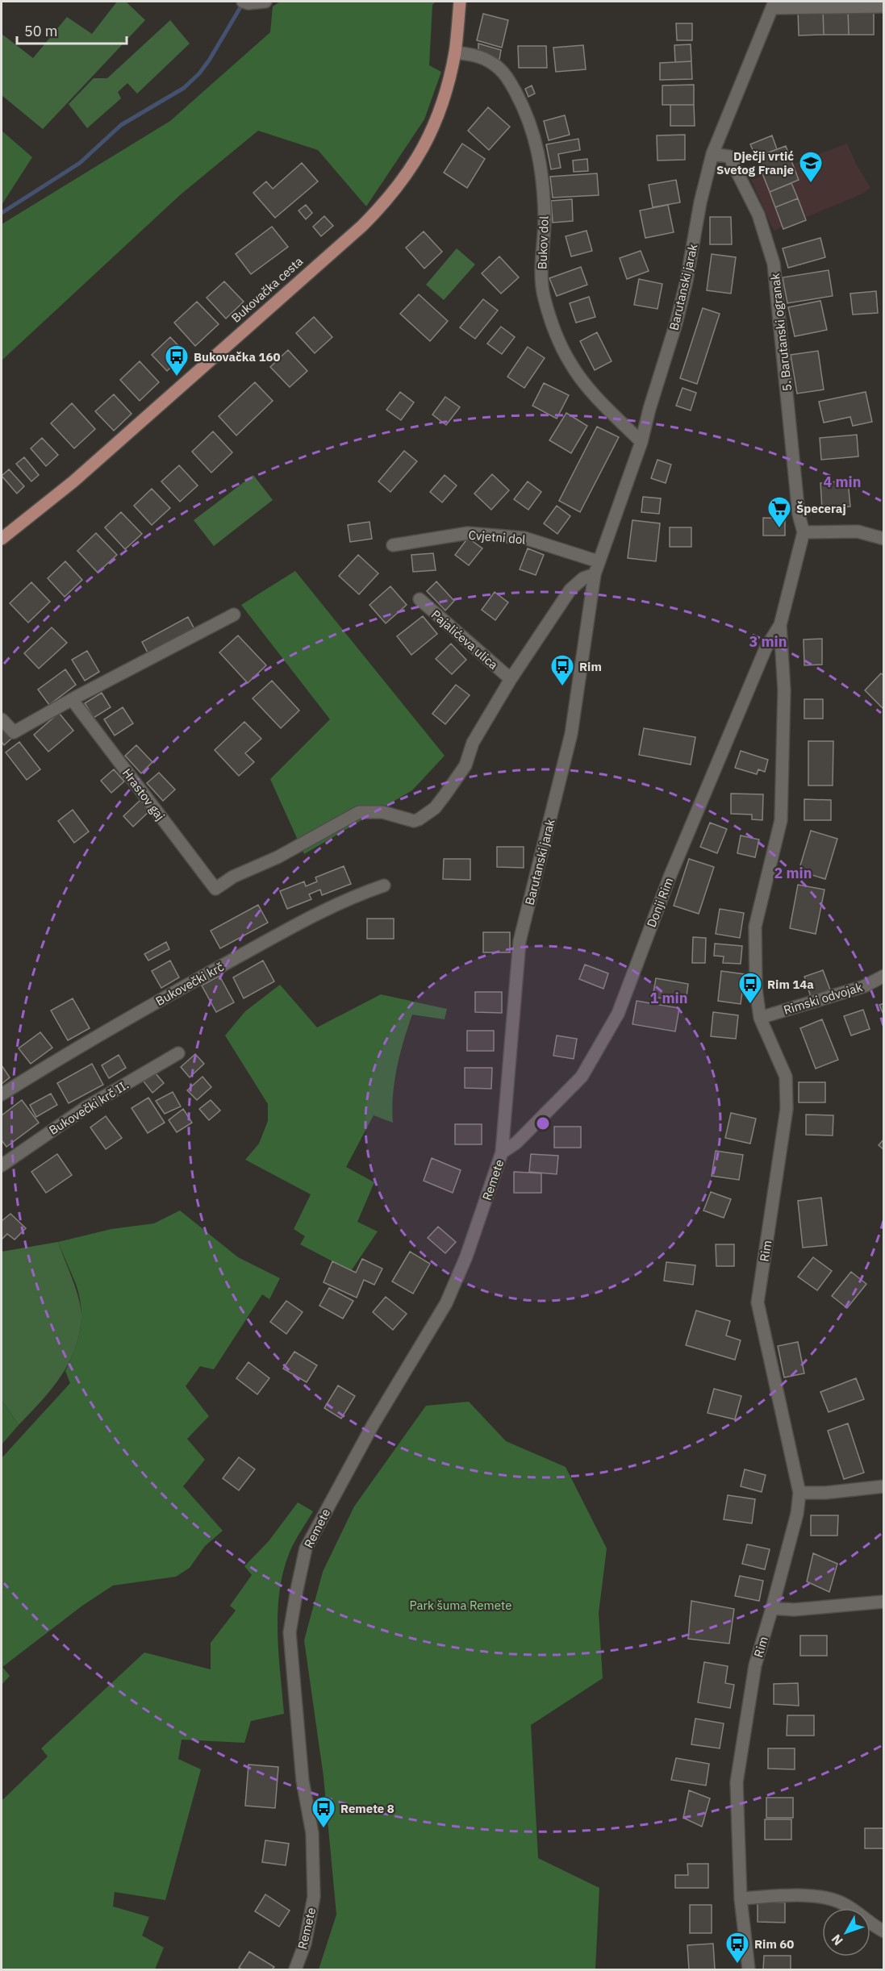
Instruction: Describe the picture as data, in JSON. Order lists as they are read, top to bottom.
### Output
{
  "streets": {
    "main road": ["Bukovačka cesta"],
    "street": [
      "Bukov dol",
      "Barutanski jarak",
      "5. Barutanski ogranak",
      "Cvjetni dol",
      "Pajalićeva ulica",
      "Hrastov gaj",
      "Donji Rim",
      "Bukovečki krč",
      "Rimski odvojak",
      "Bukovečki krč II.",
      "Remete",
      "Rim"
    ]
  },
  "crossings": [
    ["Bukov dol", "Barutanski jarak"],
    ["Bukov dol", "Bukovačka cesta"],
    ["Barutanski jarak", "5. Barutanski ogranak"],
    ["Barutanski jarak", "Cvjetni dol"],
    ["Barutanski jarak", "Donji Rim"],
    ["Barutanski jarak", "Remete"],
    ["5. Barutanski ogranak", "Rim"],
    ["Pajalićeva ulica", "Hrastov gaj"],
    ["Donji Rim", "Remete"],
    ["Donji Rim", "Rim"],
    ["Rimski odvojak", "Rim"]
  ],
  "parks": ["Park šuma Remete"],
  "places": {
    "school or university": ["Dječji vrtić Svetog Franje"],
    "bus stop": [
      "Bukovačka 160",
      "Rim",
      "Rim 14a",
      "Remete 8",
      "Rim 60"
    ],
    "supermarket": ["Špeceraj"]
  },
  "scale_bar": "50 m",
  "north": "bottom left",
  "rings": [
    "4 min",
    "3 min",
    "2 min",
    "1 min"
  ]
}
